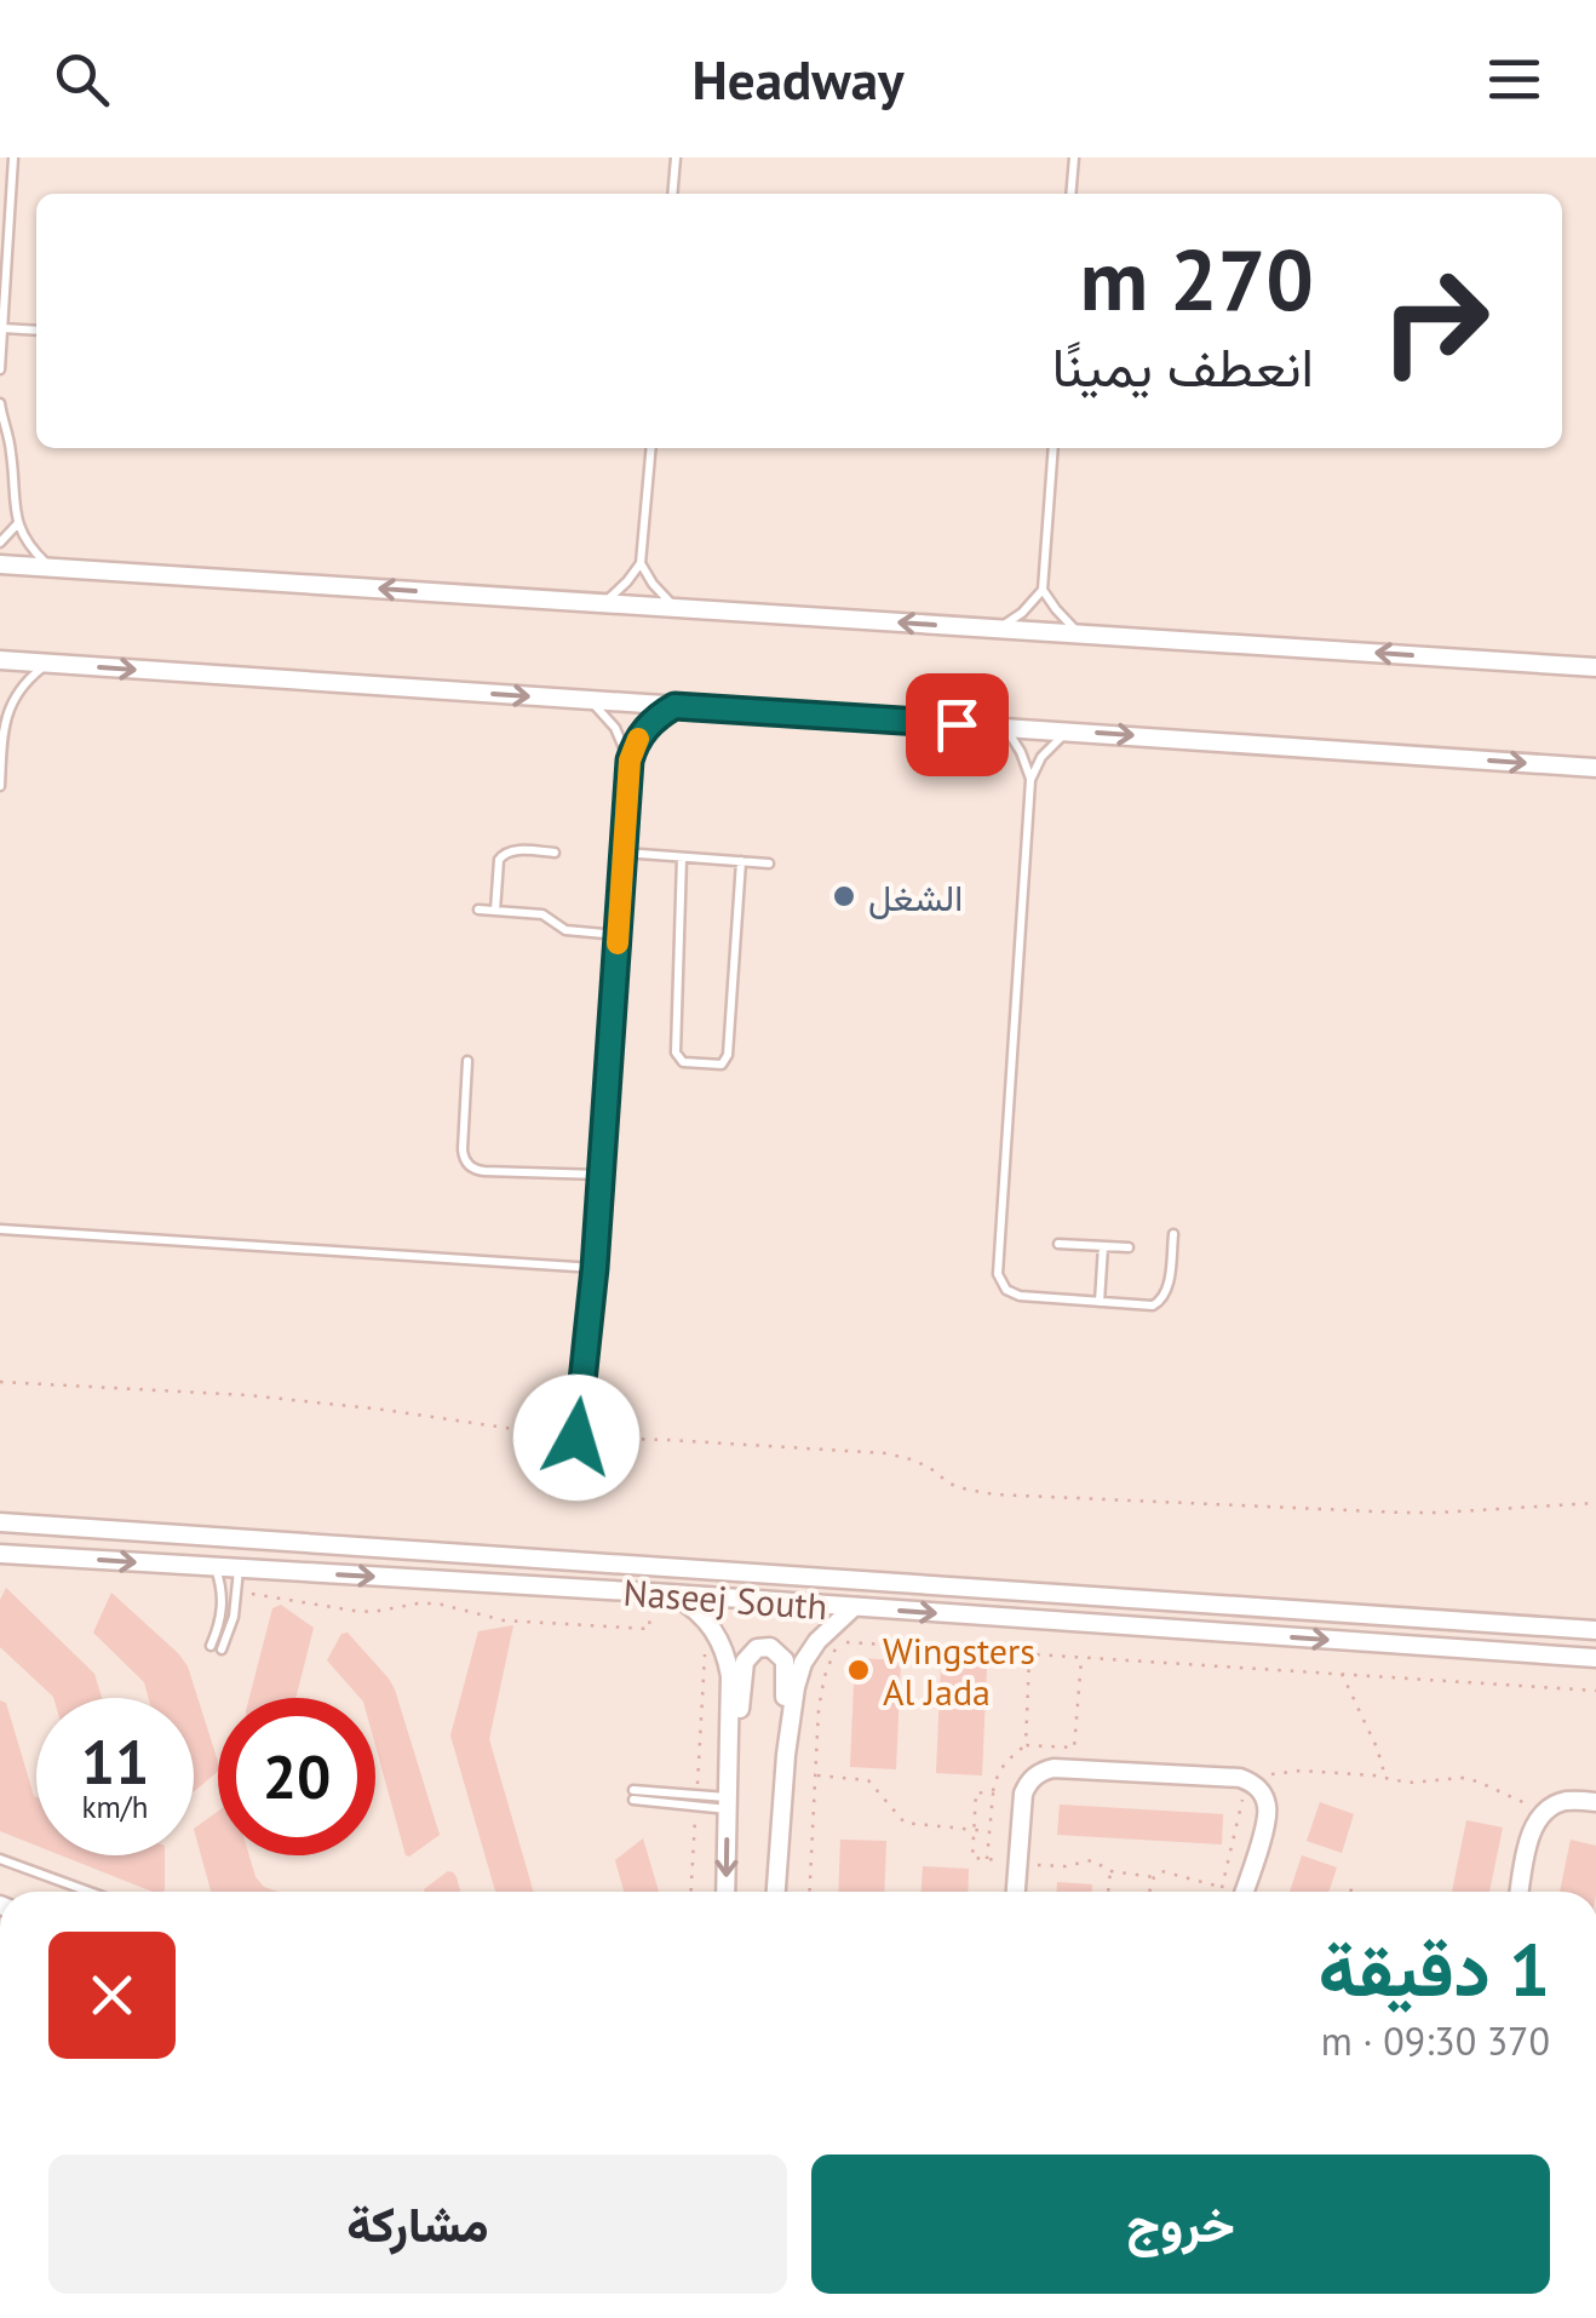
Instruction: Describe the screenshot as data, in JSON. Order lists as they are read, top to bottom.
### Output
{
  "streets": {
    "street": ["Naseej South"]
  },
  "places": ["الشغل", "Wingsters Al Jada"],
  "page": {
    "header": "Headway",
    "turn": ["270 m", "انعطف يمينًا"],
    "speed": "11 km/h",
    "limit": "20",
    "heading": ["1 دقيقة", "370 m · 09:30"],
    "buttons": ["خروج", "مشاركة"]
  }
}
